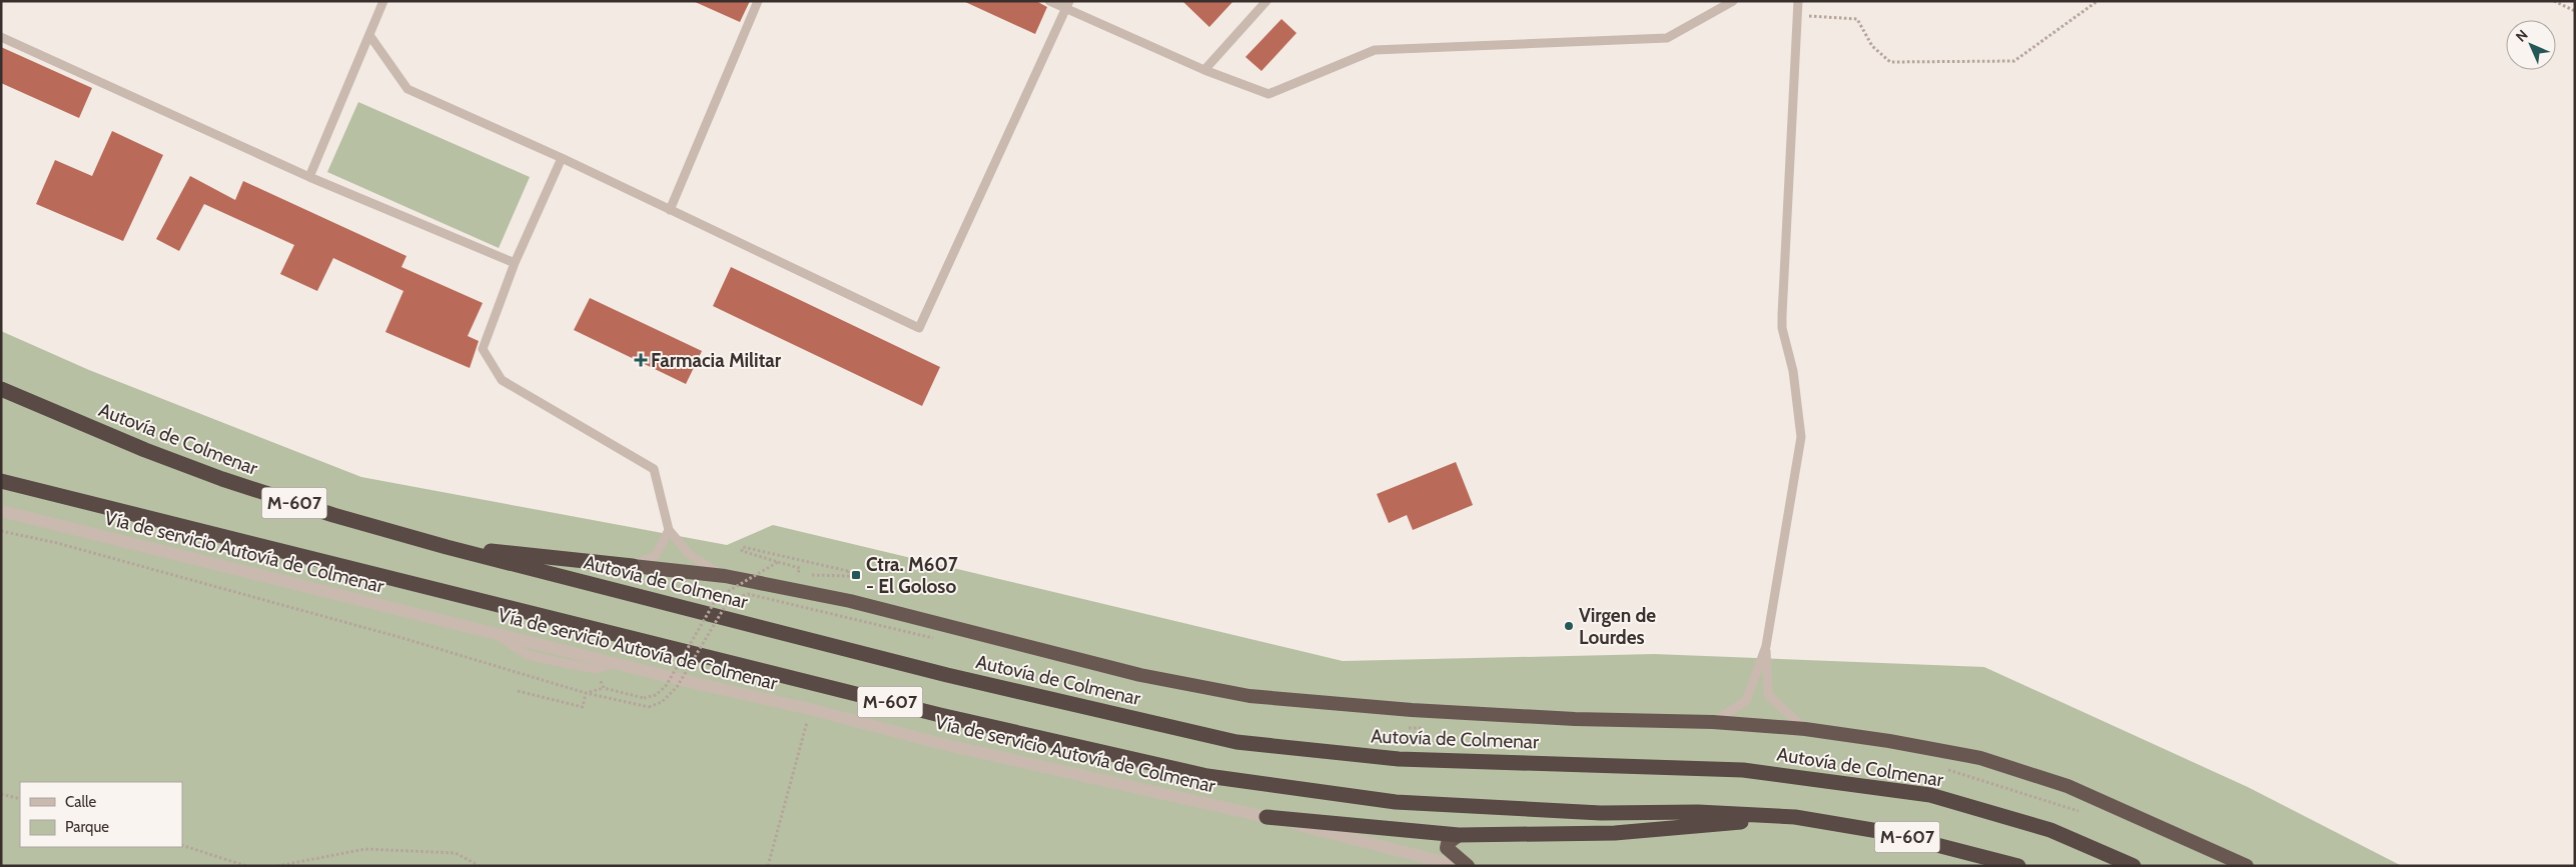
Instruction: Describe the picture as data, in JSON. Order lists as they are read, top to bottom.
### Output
{
  "streets": {
    "highway": ["Autovía de Colmenar", "M-607"],
    "street": ["Vía de servicio Autovía de Colmenar"]
  },
  "places": {
    "health": ["Farmacia Militar"],
    "transit": ["Ctra. M607 - El Goloso"],
    "other": ["Virgen de Lourdes"]
  },
  "legend": ["Calle", "Parque"],
  "north": "top left"
}
